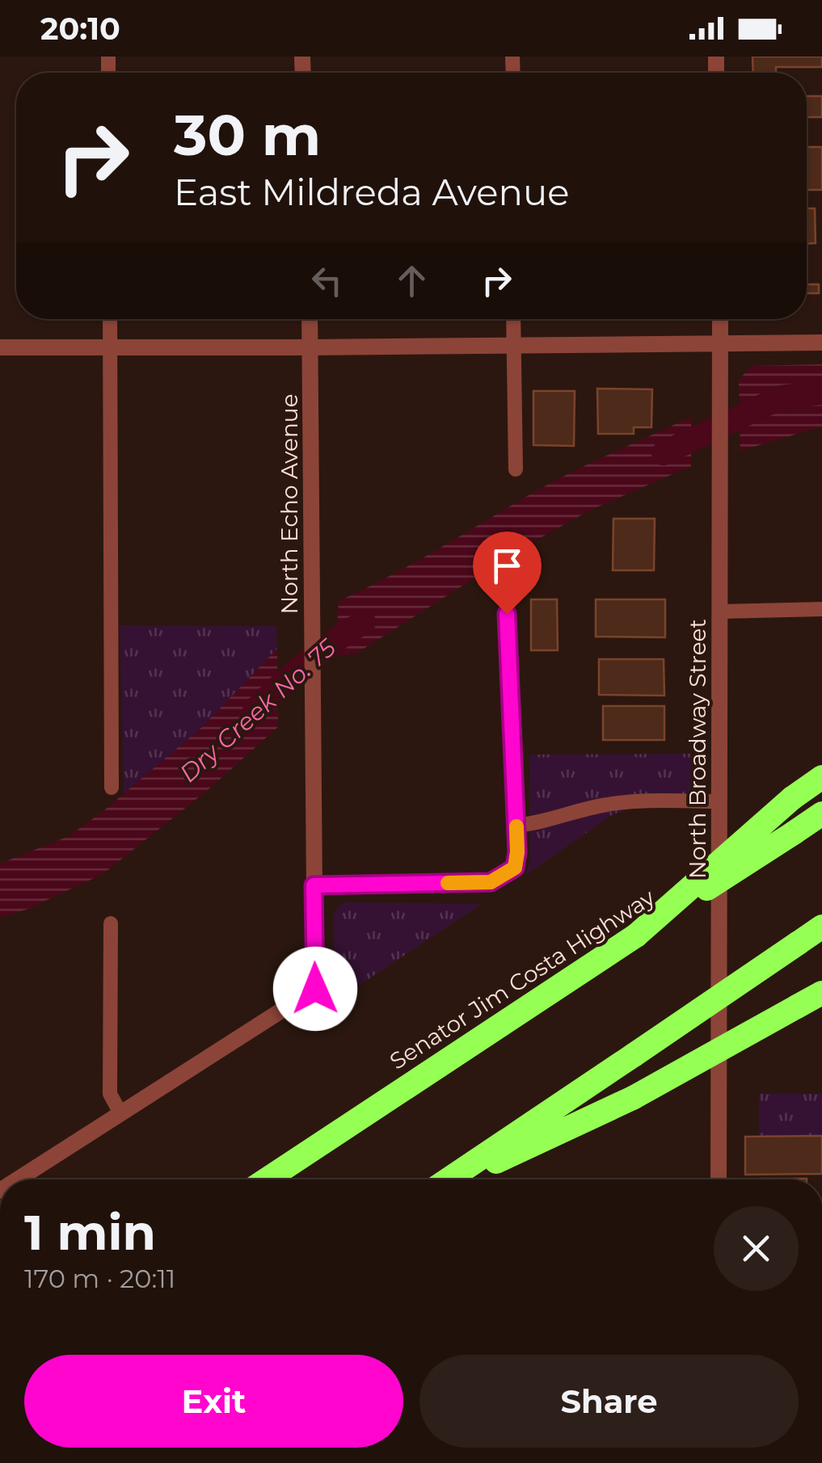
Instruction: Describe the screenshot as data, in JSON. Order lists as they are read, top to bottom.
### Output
{
  "streets": {
    "highway": ["Senator Jim Costa Highway"],
    "street": ["North Echo Avenue", "North Broadway Street"]
  },
  "water": ["Dry Creek No. 75"],
  "page": {
    "status": "20:10",
    "turn": ["30 m", "East Mildreda Avenue"],
    "heading": ["1 min", "170 m · 20:11"],
    "buttons": ["Exit", "Share"]
  }
}
